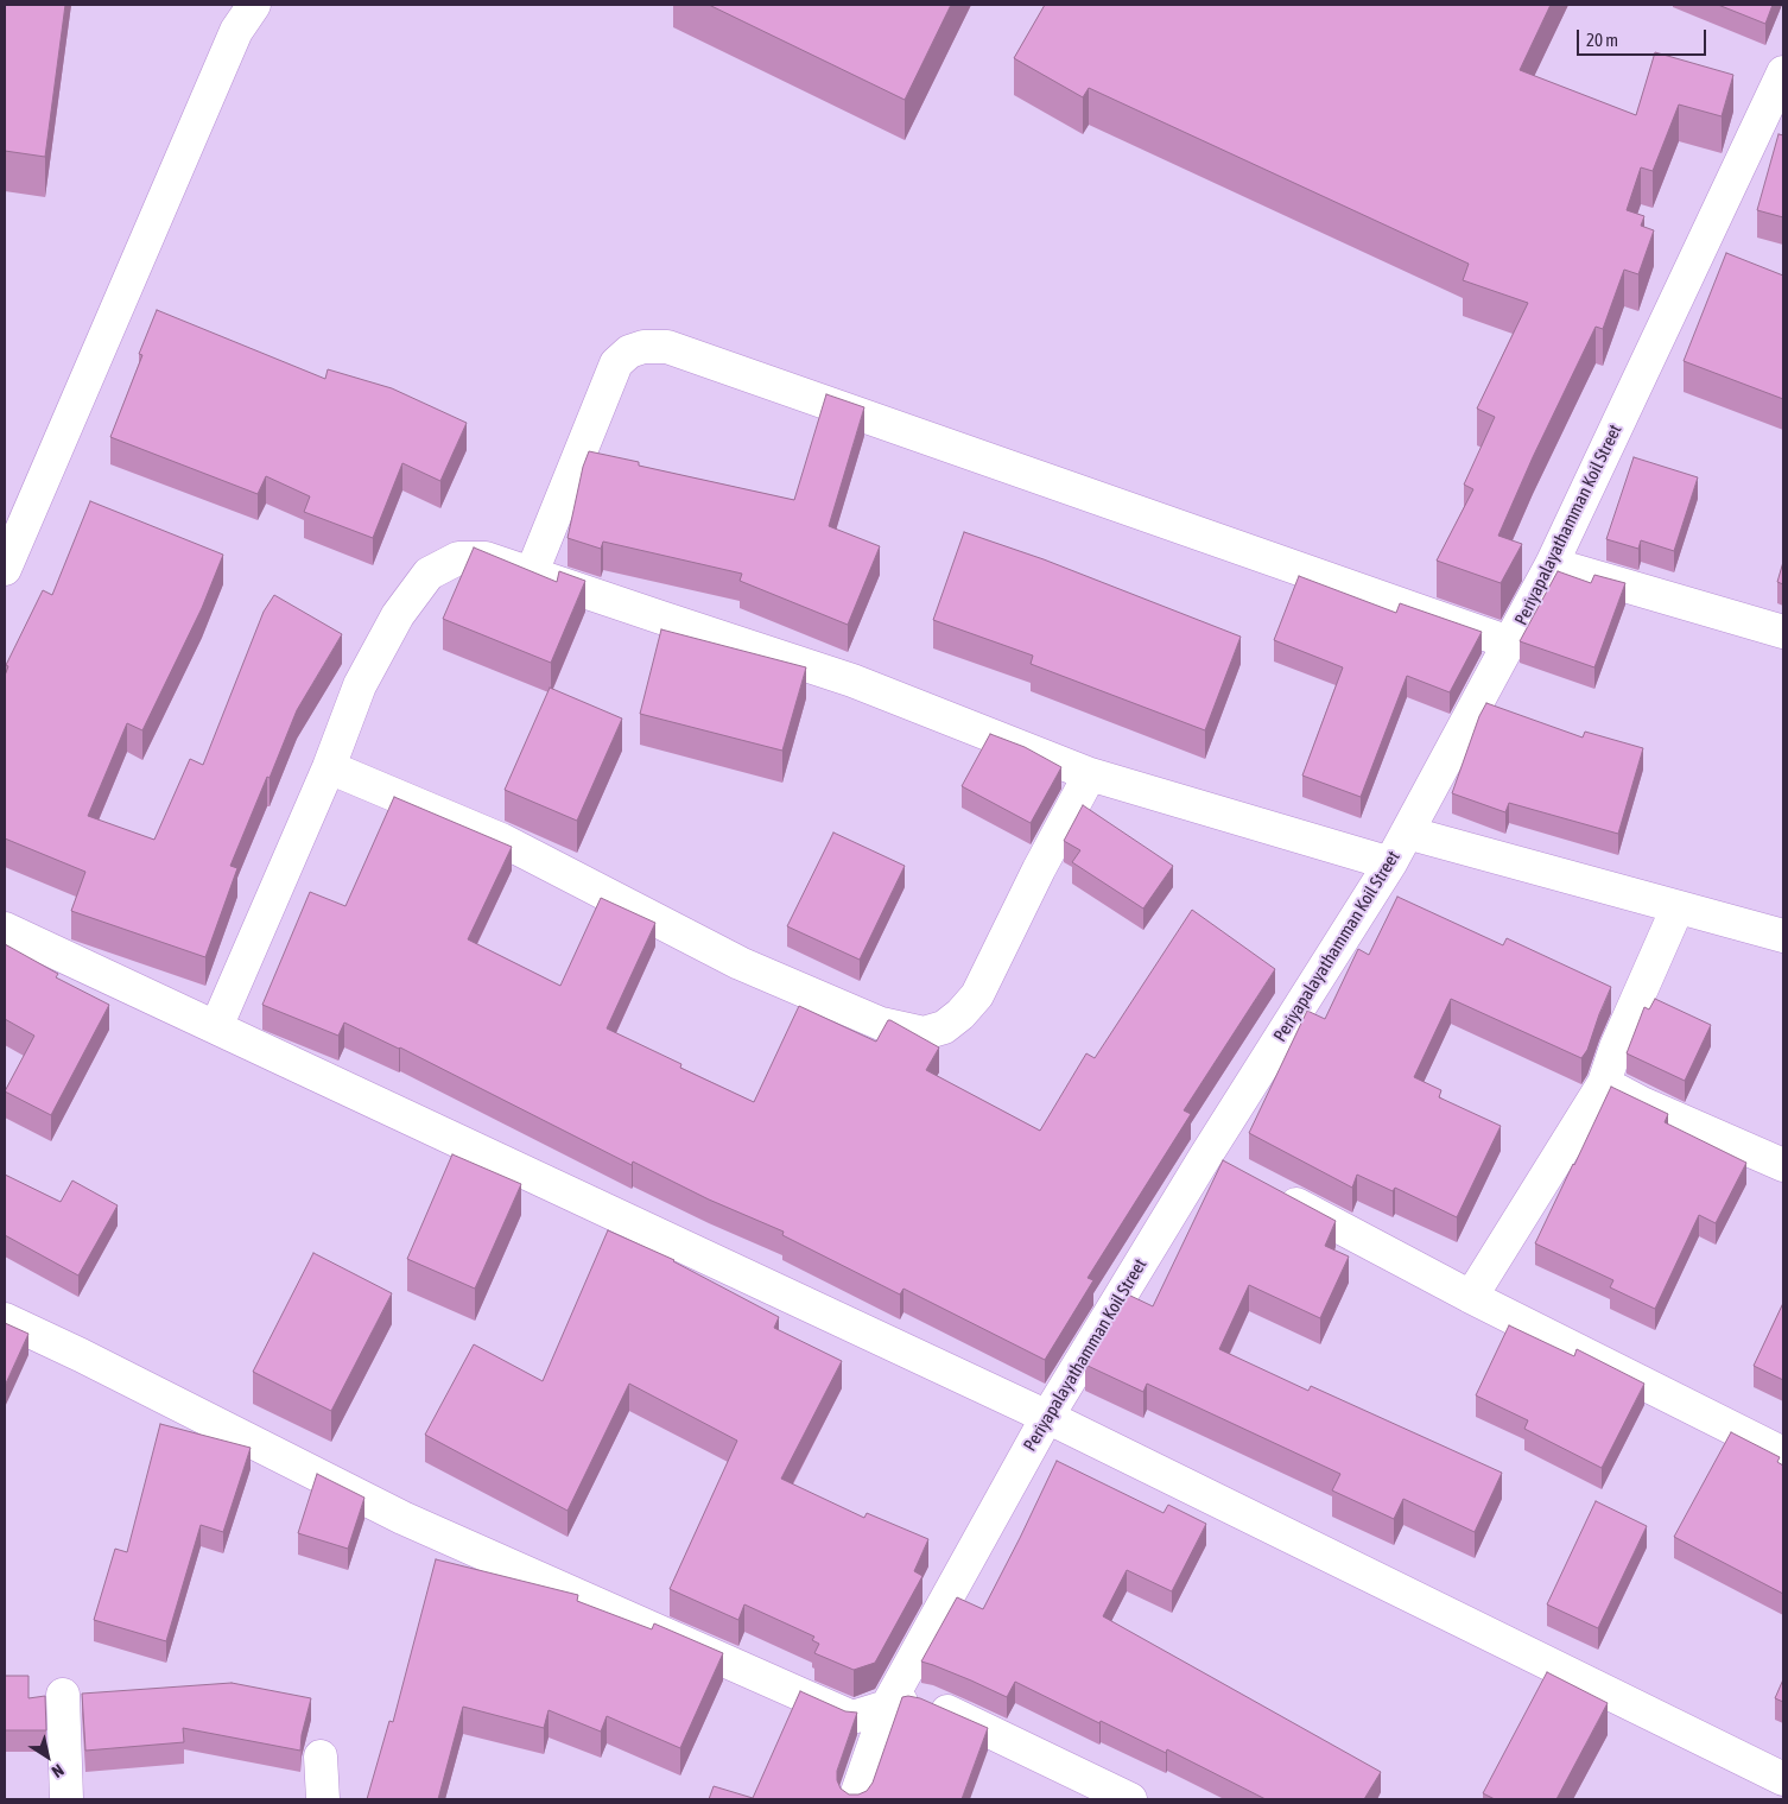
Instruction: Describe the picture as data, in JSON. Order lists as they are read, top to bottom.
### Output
{
  "streets": {
    "street": ["Periyapalayathamman Koil Street"]
  },
  "scale_bar": "20 m",
  "north": "bottom right"
}
